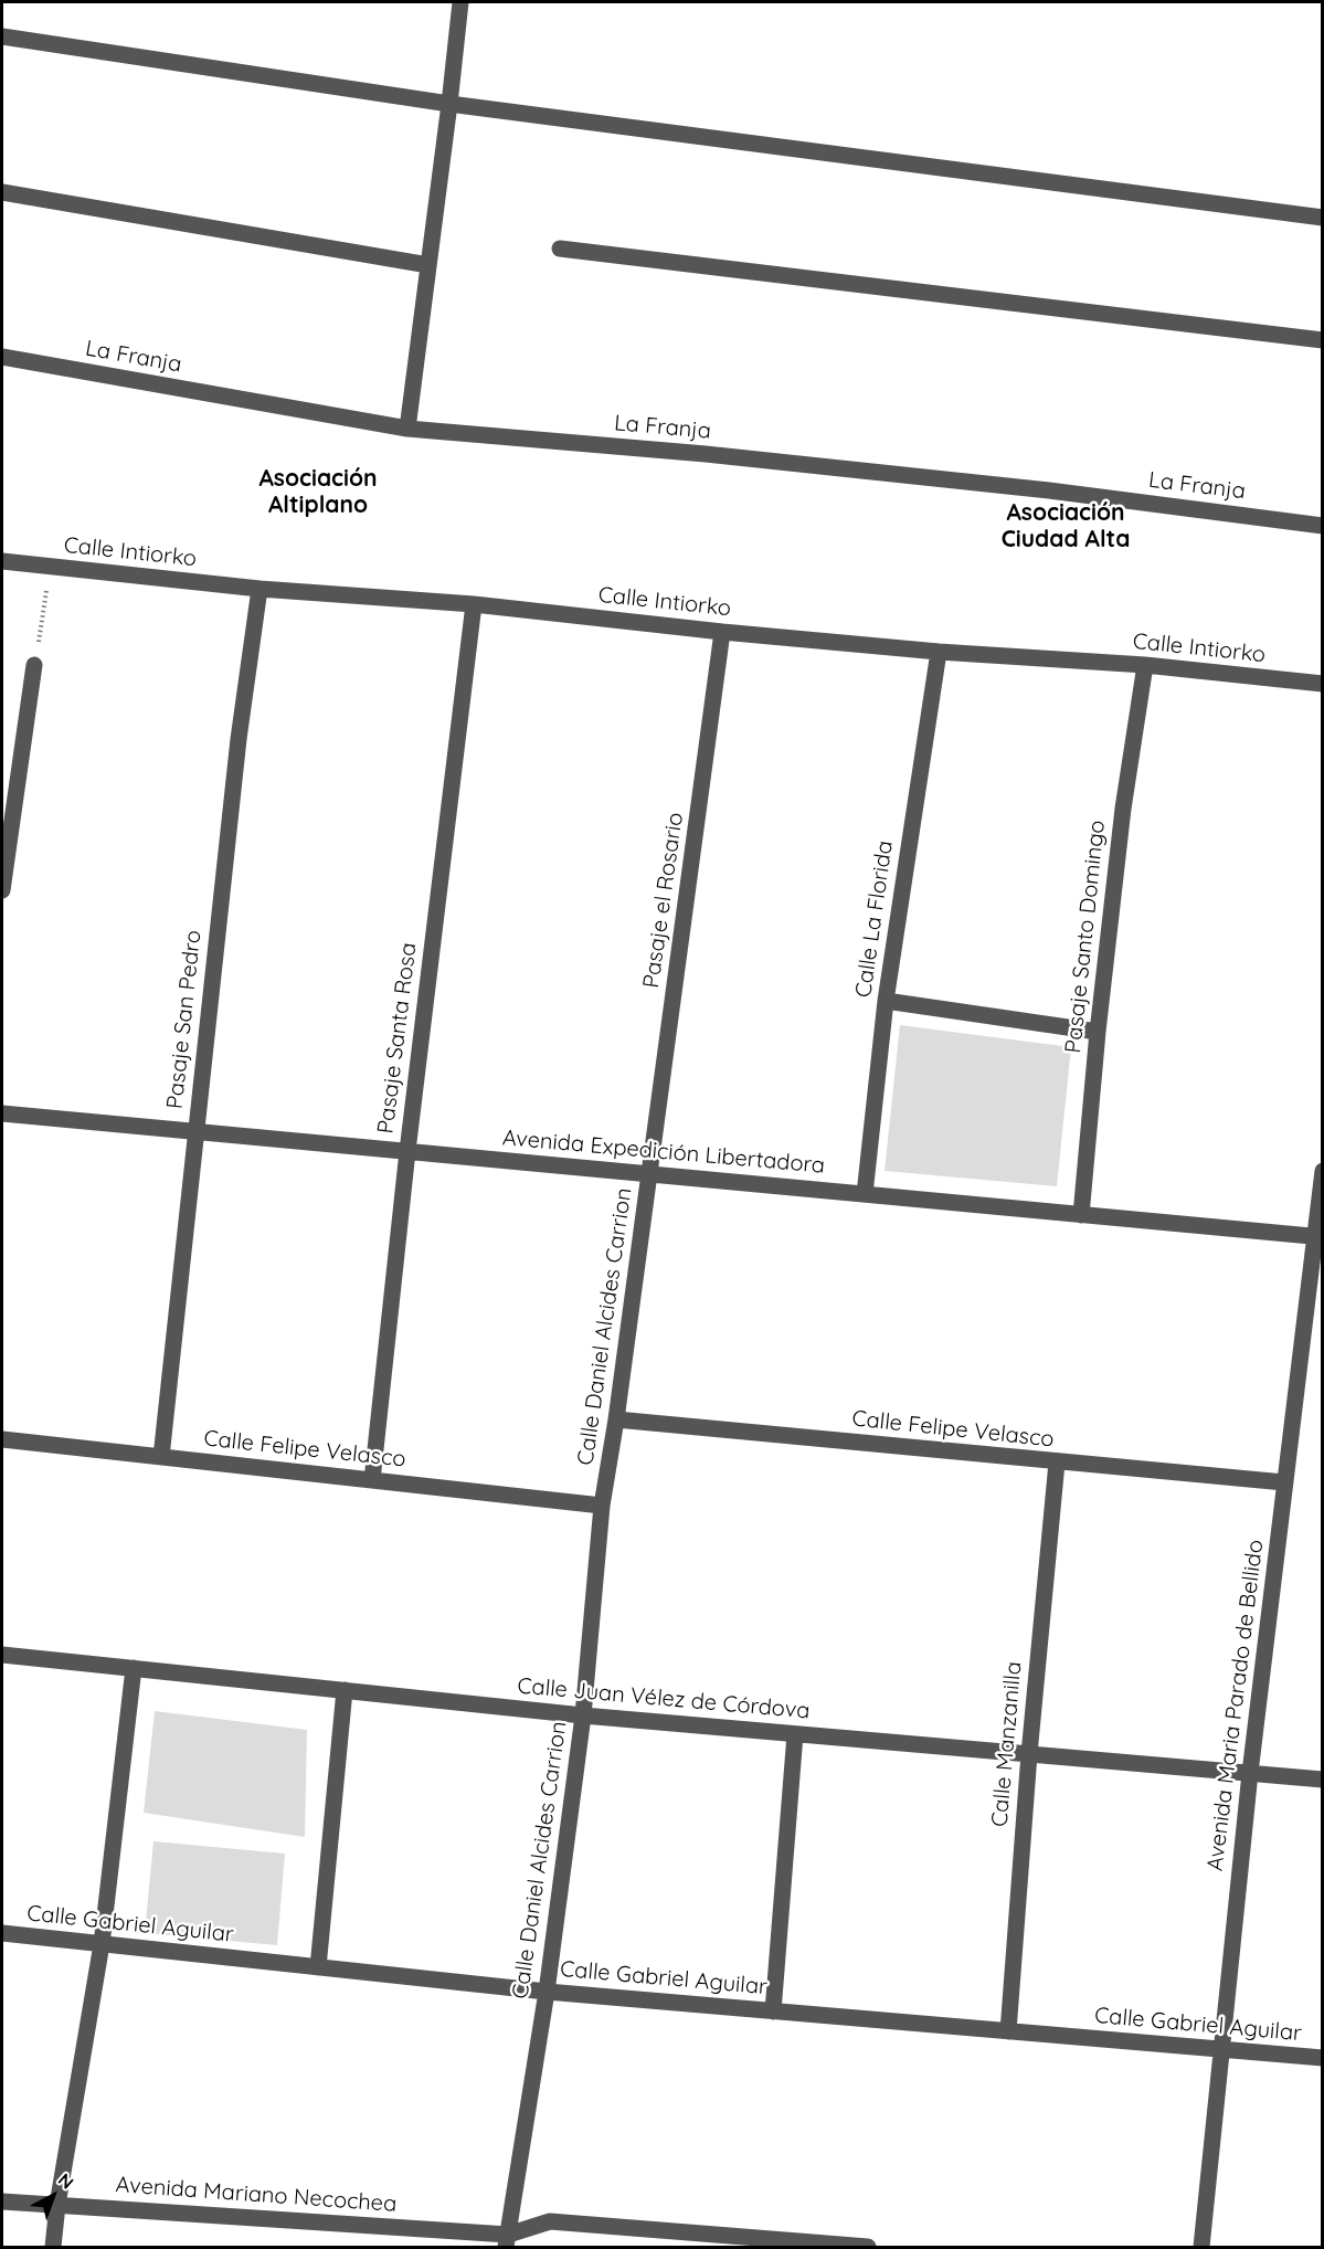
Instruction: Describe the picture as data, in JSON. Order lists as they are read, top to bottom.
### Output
{
  "streets": {
    "street": [
      "La Franja",
      "Calle Intiorko",
      "Pasaje el Rosario",
      "Calle La Florida",
      "Pasaje Santo Domingo",
      "Pasaje San Pedro",
      "Pasaje Santa Rosa",
      "Avenida Expedición Libertadora",
      "Calle Daniel Alcides Carrion",
      "Calle Felipe Velasco",
      "Calle Juan Vélez de Córdova",
      "Avenida Maria Parado de Bellido",
      "Calle Manzanilla",
      "Calle Gabriel Aguilar",
      "Avenida Mariano Necochea"
    ]
  },
  "crossings": [
    ["Calle Intiorko", "Pasaje el Rosario"],
    ["Calle Intiorko", "Calle La Florida"],
    ["Calle Intiorko", "Pasaje Santo Domingo"],
    ["Calle Intiorko", "Pasaje San Pedro"],
    ["Calle Intiorko", "Pasaje Santa Rosa"],
    ["Pasaje el Rosario", "Avenida Expedición Libertadora"],
    ["Pasaje el Rosario", "Calle Daniel Alcides Carrion"],
    ["Calle La Florida", "Avenida Expedición Libertadora"],
    ["Pasaje Santo Domingo", "Avenida Expedición Libertadora"],
    ["Pasaje San Pedro", "Avenida Expedición Libertadora"],
    ["Pasaje San Pedro", "Calle Felipe Velasco"],
    ["Pasaje Santa Rosa", "Avenida Expedición Libertadora"],
    ["Pasaje Santa Rosa", "Calle Felipe Velasco"],
    ["Avenida Expedición Libertadora", "Calle Daniel Alcides Carrion"],
    ["Avenida Expedición Libertadora", "Avenida Maria Parado de Bellido"],
    ["Calle Daniel Alcides Carrion", "Calle Felipe Velasco"],
    ["Calle Daniel Alcides Carrion", "Calle Juan Vélez de Córdova"],
    ["Calle Daniel Alcides Carrion", "Calle Gabriel Aguilar"],
    ["Calle Daniel Alcides Carrion", "Avenida Mariano Necochea"],
    ["Calle Felipe Velasco", "Avenida Maria Parado de Bellido"],
    ["Calle Felipe Velasco", "Calle Manzanilla"],
    ["Calle Juan Vélez de Córdova", "Avenida Maria Parado de Bellido"],
    ["Calle Juan Vélez de Córdova", "Calle Manzanilla"],
    ["Avenida Maria Parado de Bellido", "Calle Gabriel Aguilar"],
    ["Calle Manzanilla", "Calle Gabriel Aguilar"]
  ],
  "districts": ["Asociación Altiplano", "Asociación Ciudad Alta"],
  "north": "top right"
}
